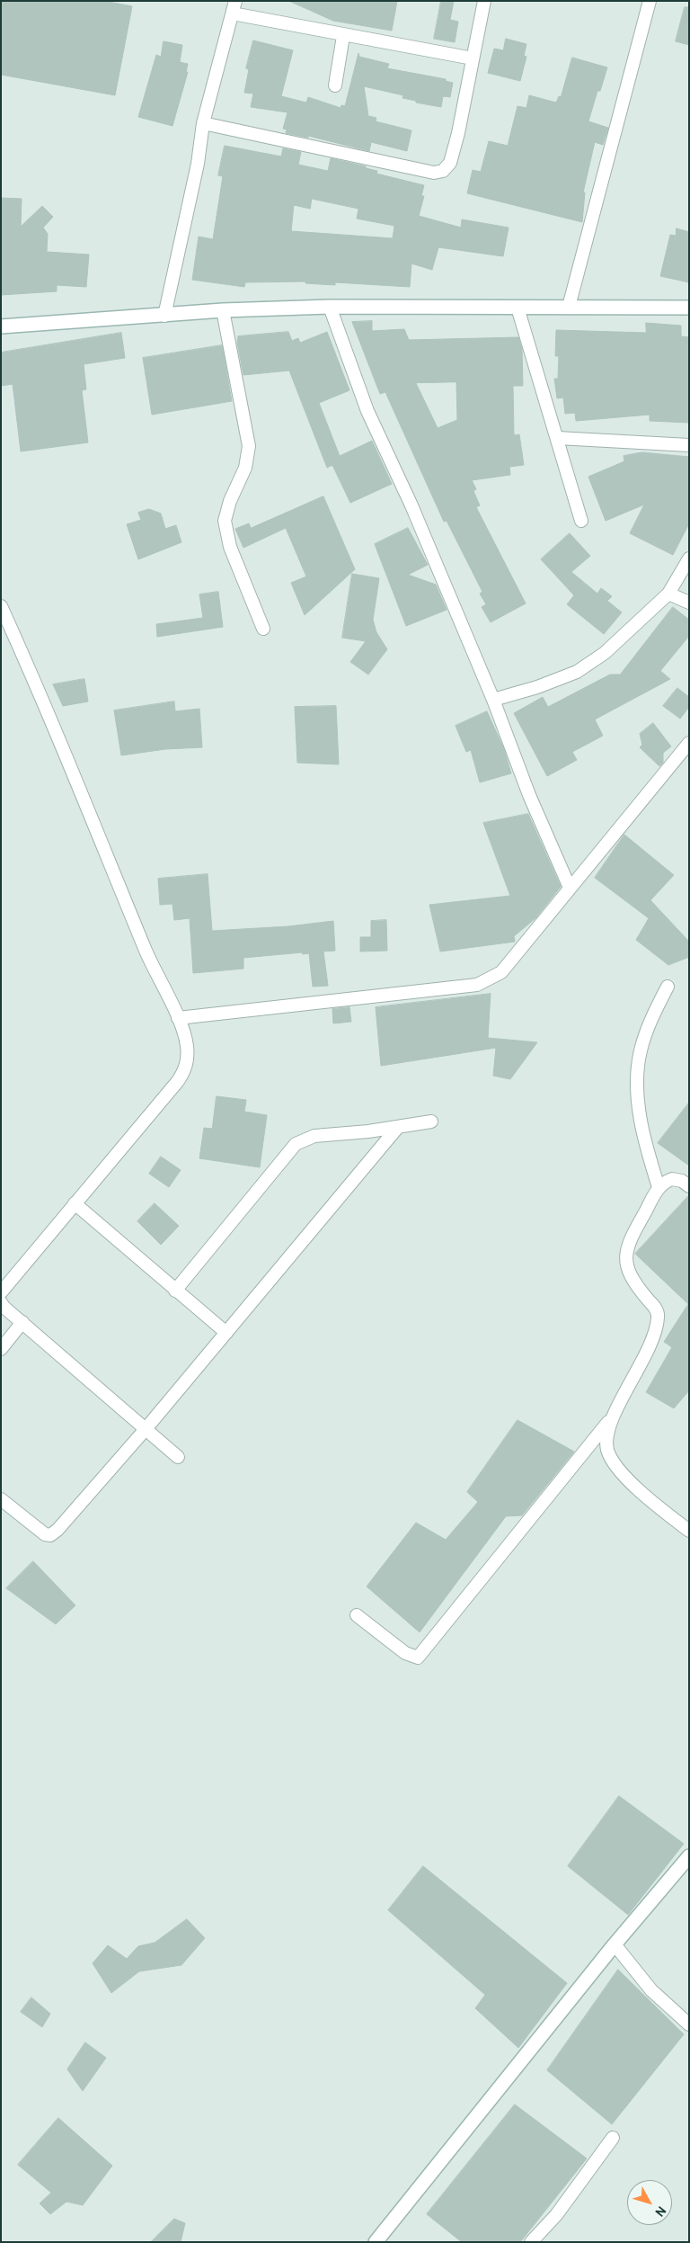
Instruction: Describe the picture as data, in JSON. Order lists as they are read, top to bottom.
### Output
{
  "north": "bottom right"
}
